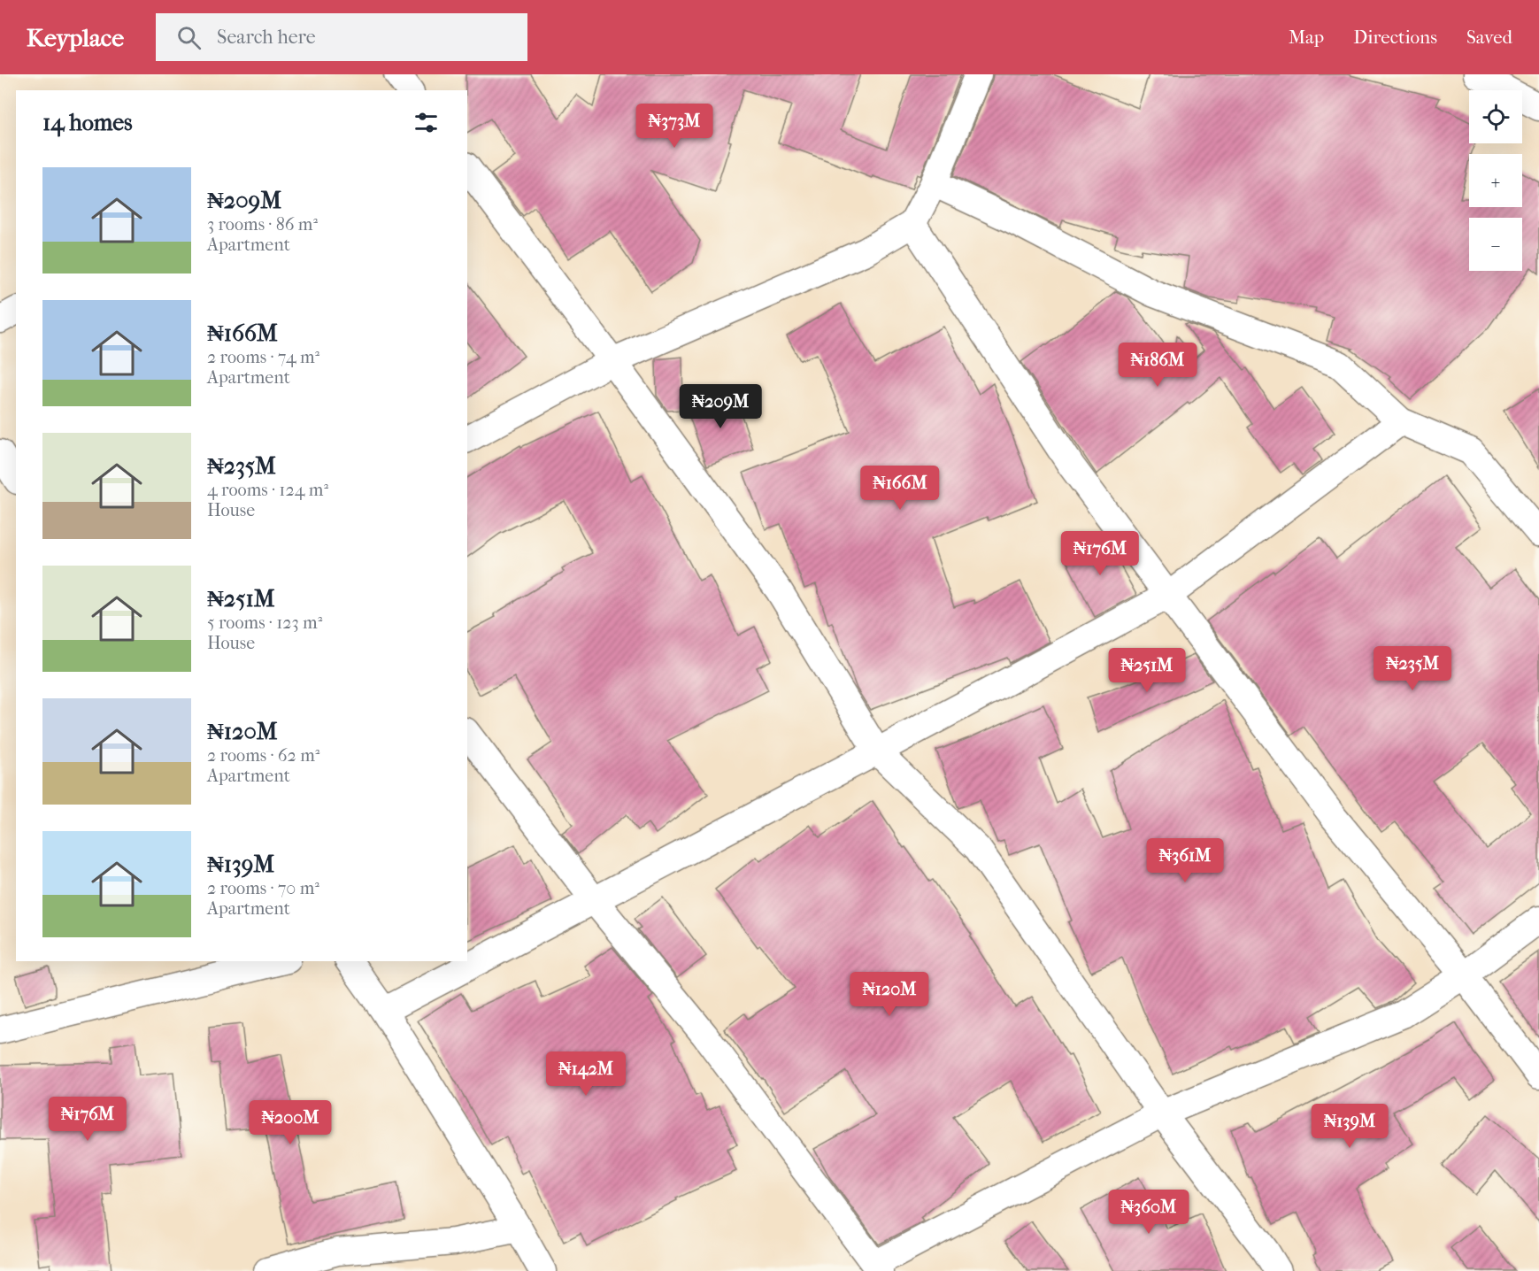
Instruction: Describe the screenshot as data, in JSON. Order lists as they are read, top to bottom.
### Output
{
  "page": {
    "header": "Keyplace",
    "search": "Search here",
    "nav": ["Map", "Directions", "Saved"],
    "map_buttons": ["+", "−"],
    "heading": "14 homes",
    "price": [
      "₦373M",
      "₦186M",
      "₦209M",
      "₦166M",
      "₦176M",
      "₦235M",
      "₦251M",
      "₦361M",
      "₦120M",
      "₦142M",
      "₦176M",
      "₦200M",
      "₦139M",
      "₦360M"
    ],
    "list": [
      {
        "name": "₦209M",
        "note": "3 rooms · 86 m² · Apartment"
      },
      {
        "name": "₦166M",
        "note": "2 rooms · 74 m² · Apartment"
      },
      {
        "name": "₦235M",
        "note": "4 rooms · 124 m² · House"
      },
      {
        "name": "₦251M",
        "note": "5 rooms · 123 m² · House"
      },
      {
        "name": "₦120M",
        "note": "2 rooms · 62 m² · Apartment"
      },
      {
        "name": "₦139M",
        "note": "2 rooms · 70 m² · Apartment"
      }
    ]
  }
}
